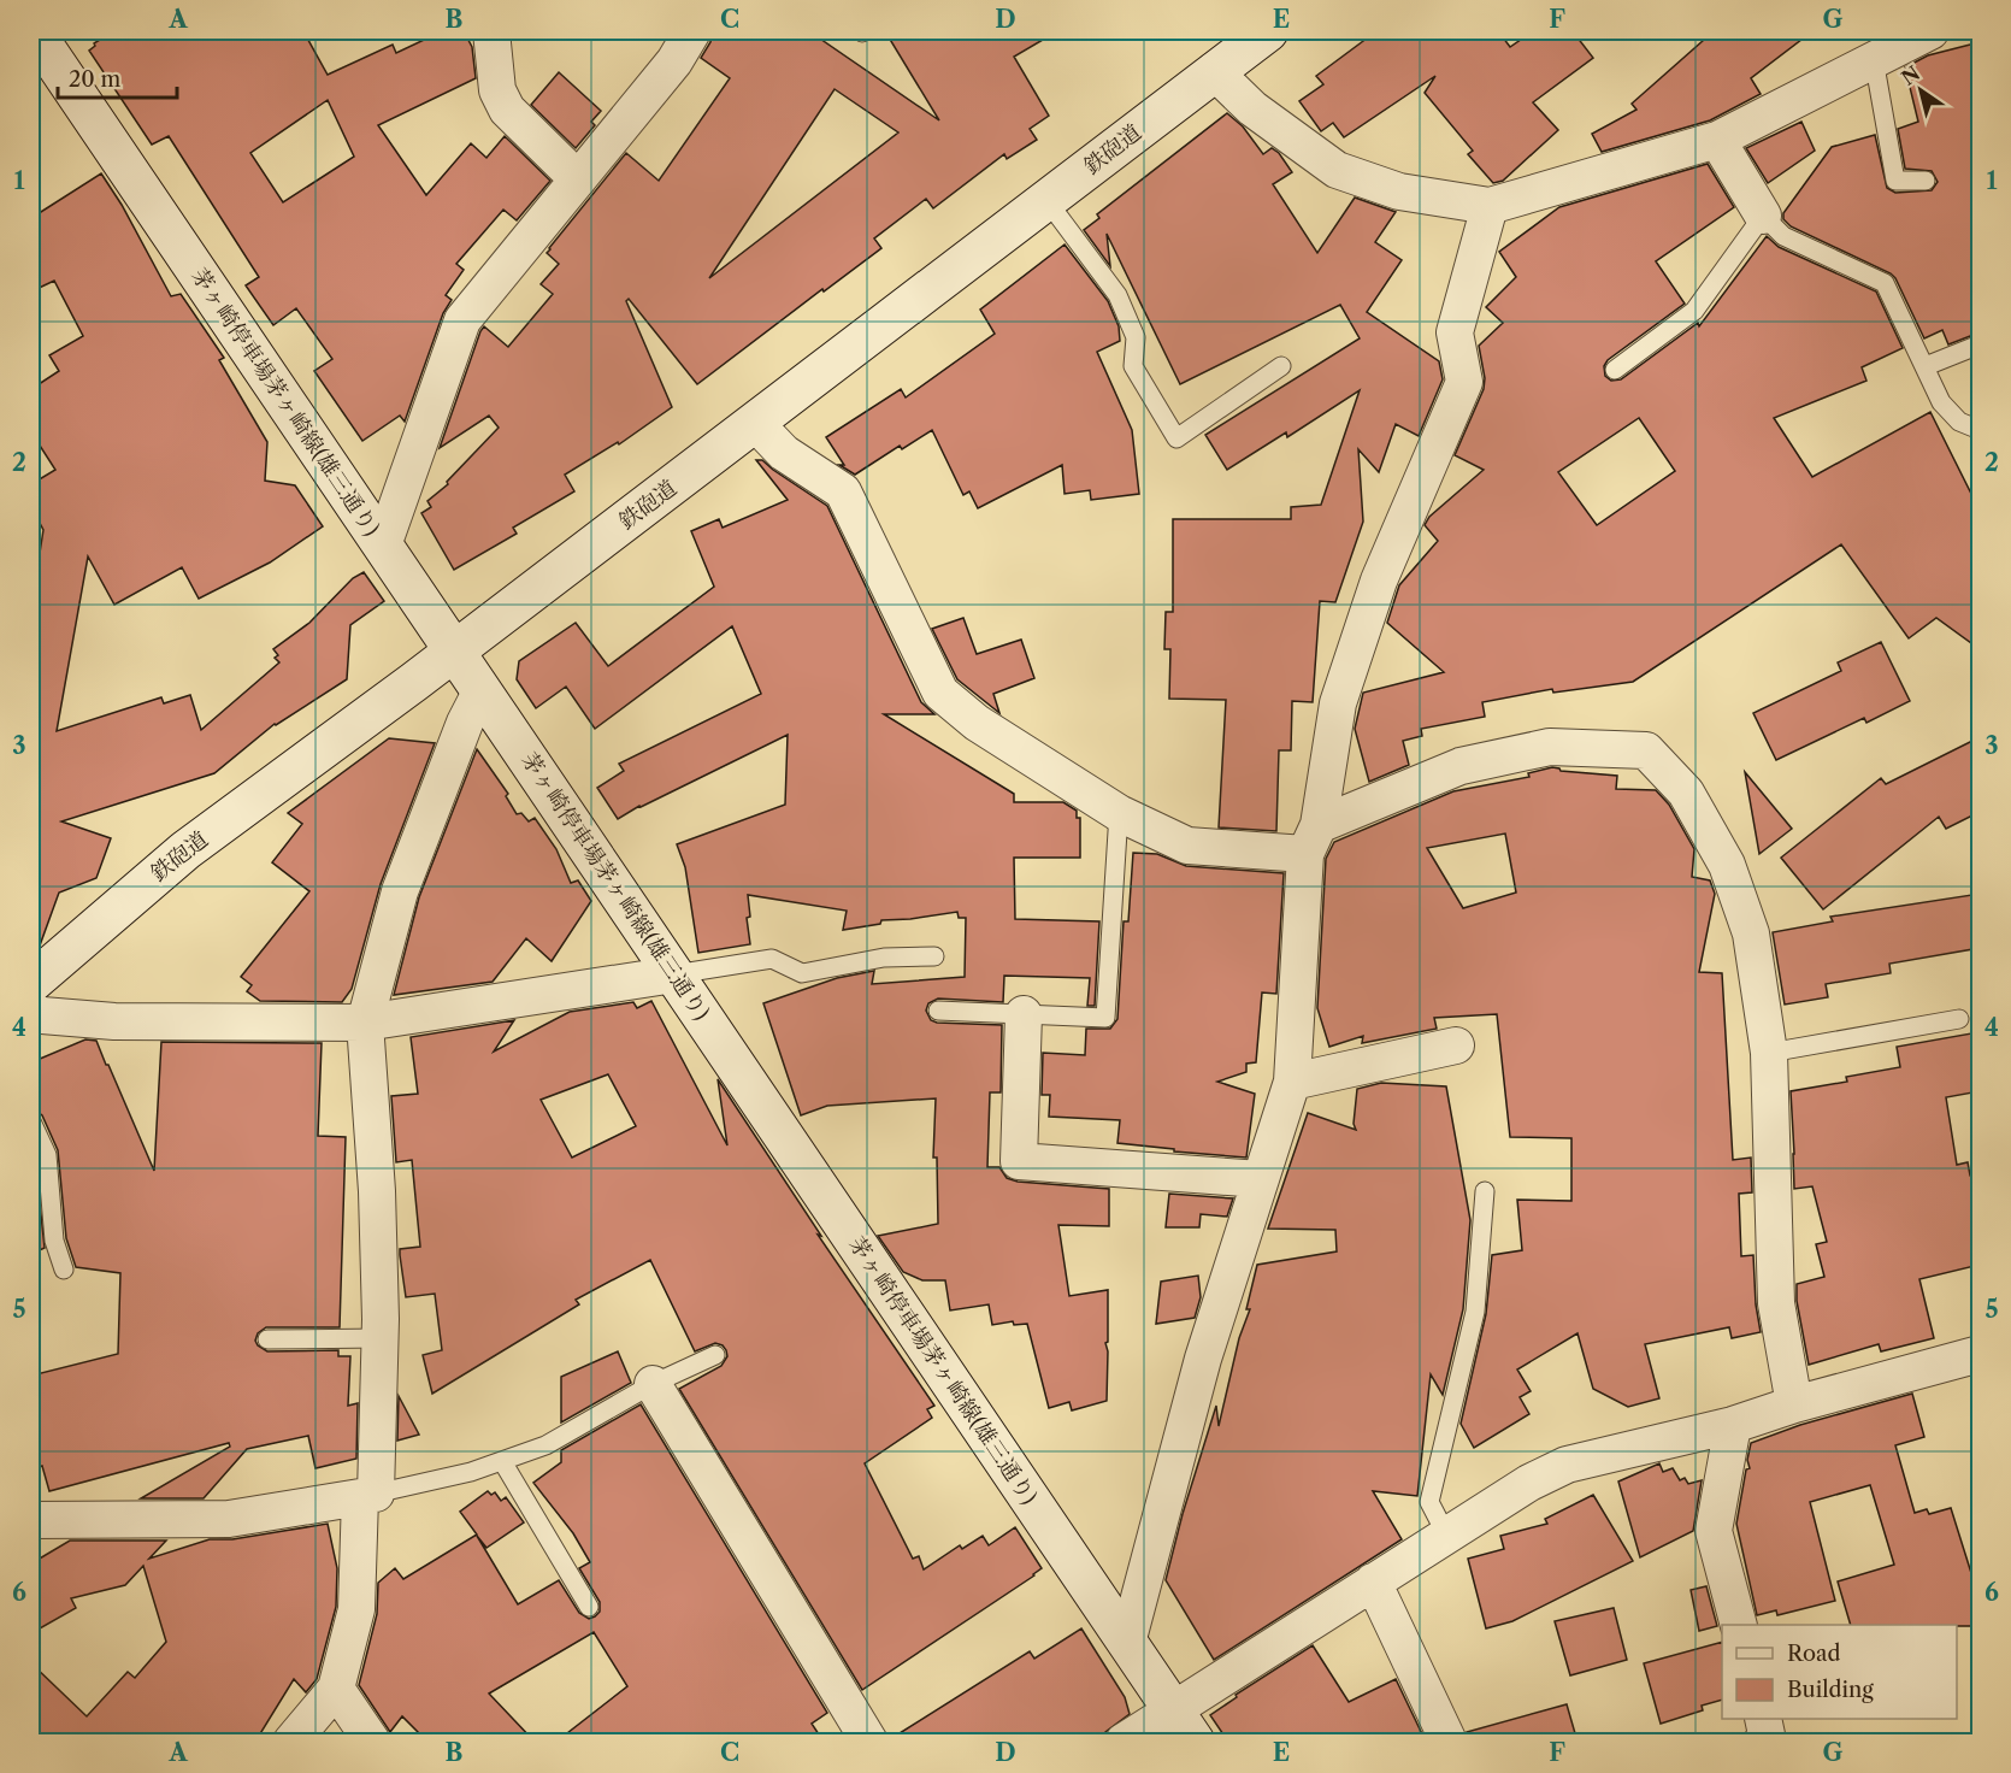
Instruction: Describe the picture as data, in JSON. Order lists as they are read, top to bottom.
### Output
{
  "streets": {
    "main road": ["鉄砲道", "茅ヶ崎停車場茅ヶ崎線(雄三通り)"]
  },
  "crossings": [
    ["鉄砲道", "茅ヶ崎停車場茅ヶ崎線(雄三通り)"]
  ],
  "legend": ["Road", "Building"],
  "scale_bar": "20 m",
  "north": "top left",
  "grid": {
    "columns": [
      "A",
      "B",
      "C",
      "D",
      "E",
      "F",
      "G"
    ],
    "rows": [
      "1",
      "2",
      "3",
      "4",
      "5",
      "6"
    ]
  }
}
